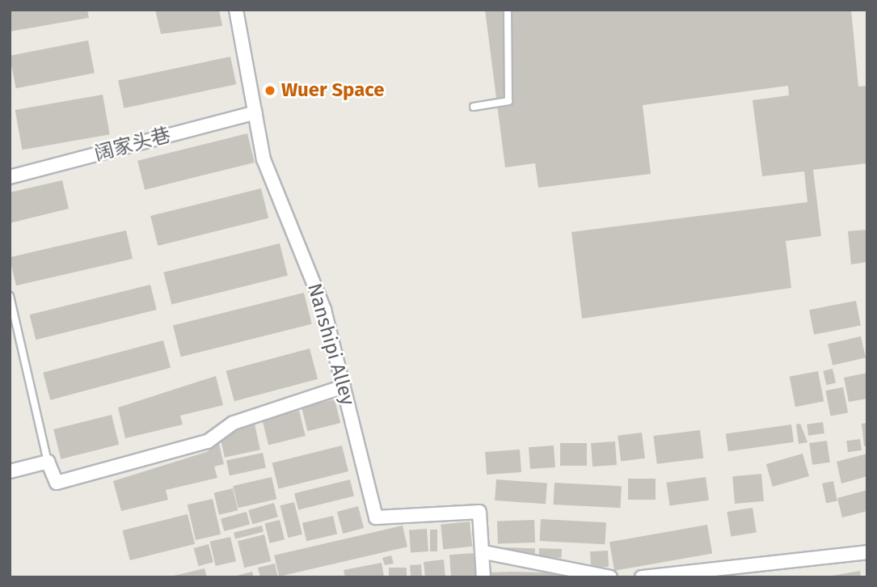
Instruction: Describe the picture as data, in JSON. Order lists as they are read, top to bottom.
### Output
{
  "streets": {
    "street": ["阔家头巷", "Nanshipi Alley"]
  },
  "crossings": [
    ["阔家头巷", "Nanshipi Alley"]
  ],
  "places": ["Wuer Space"]
}
